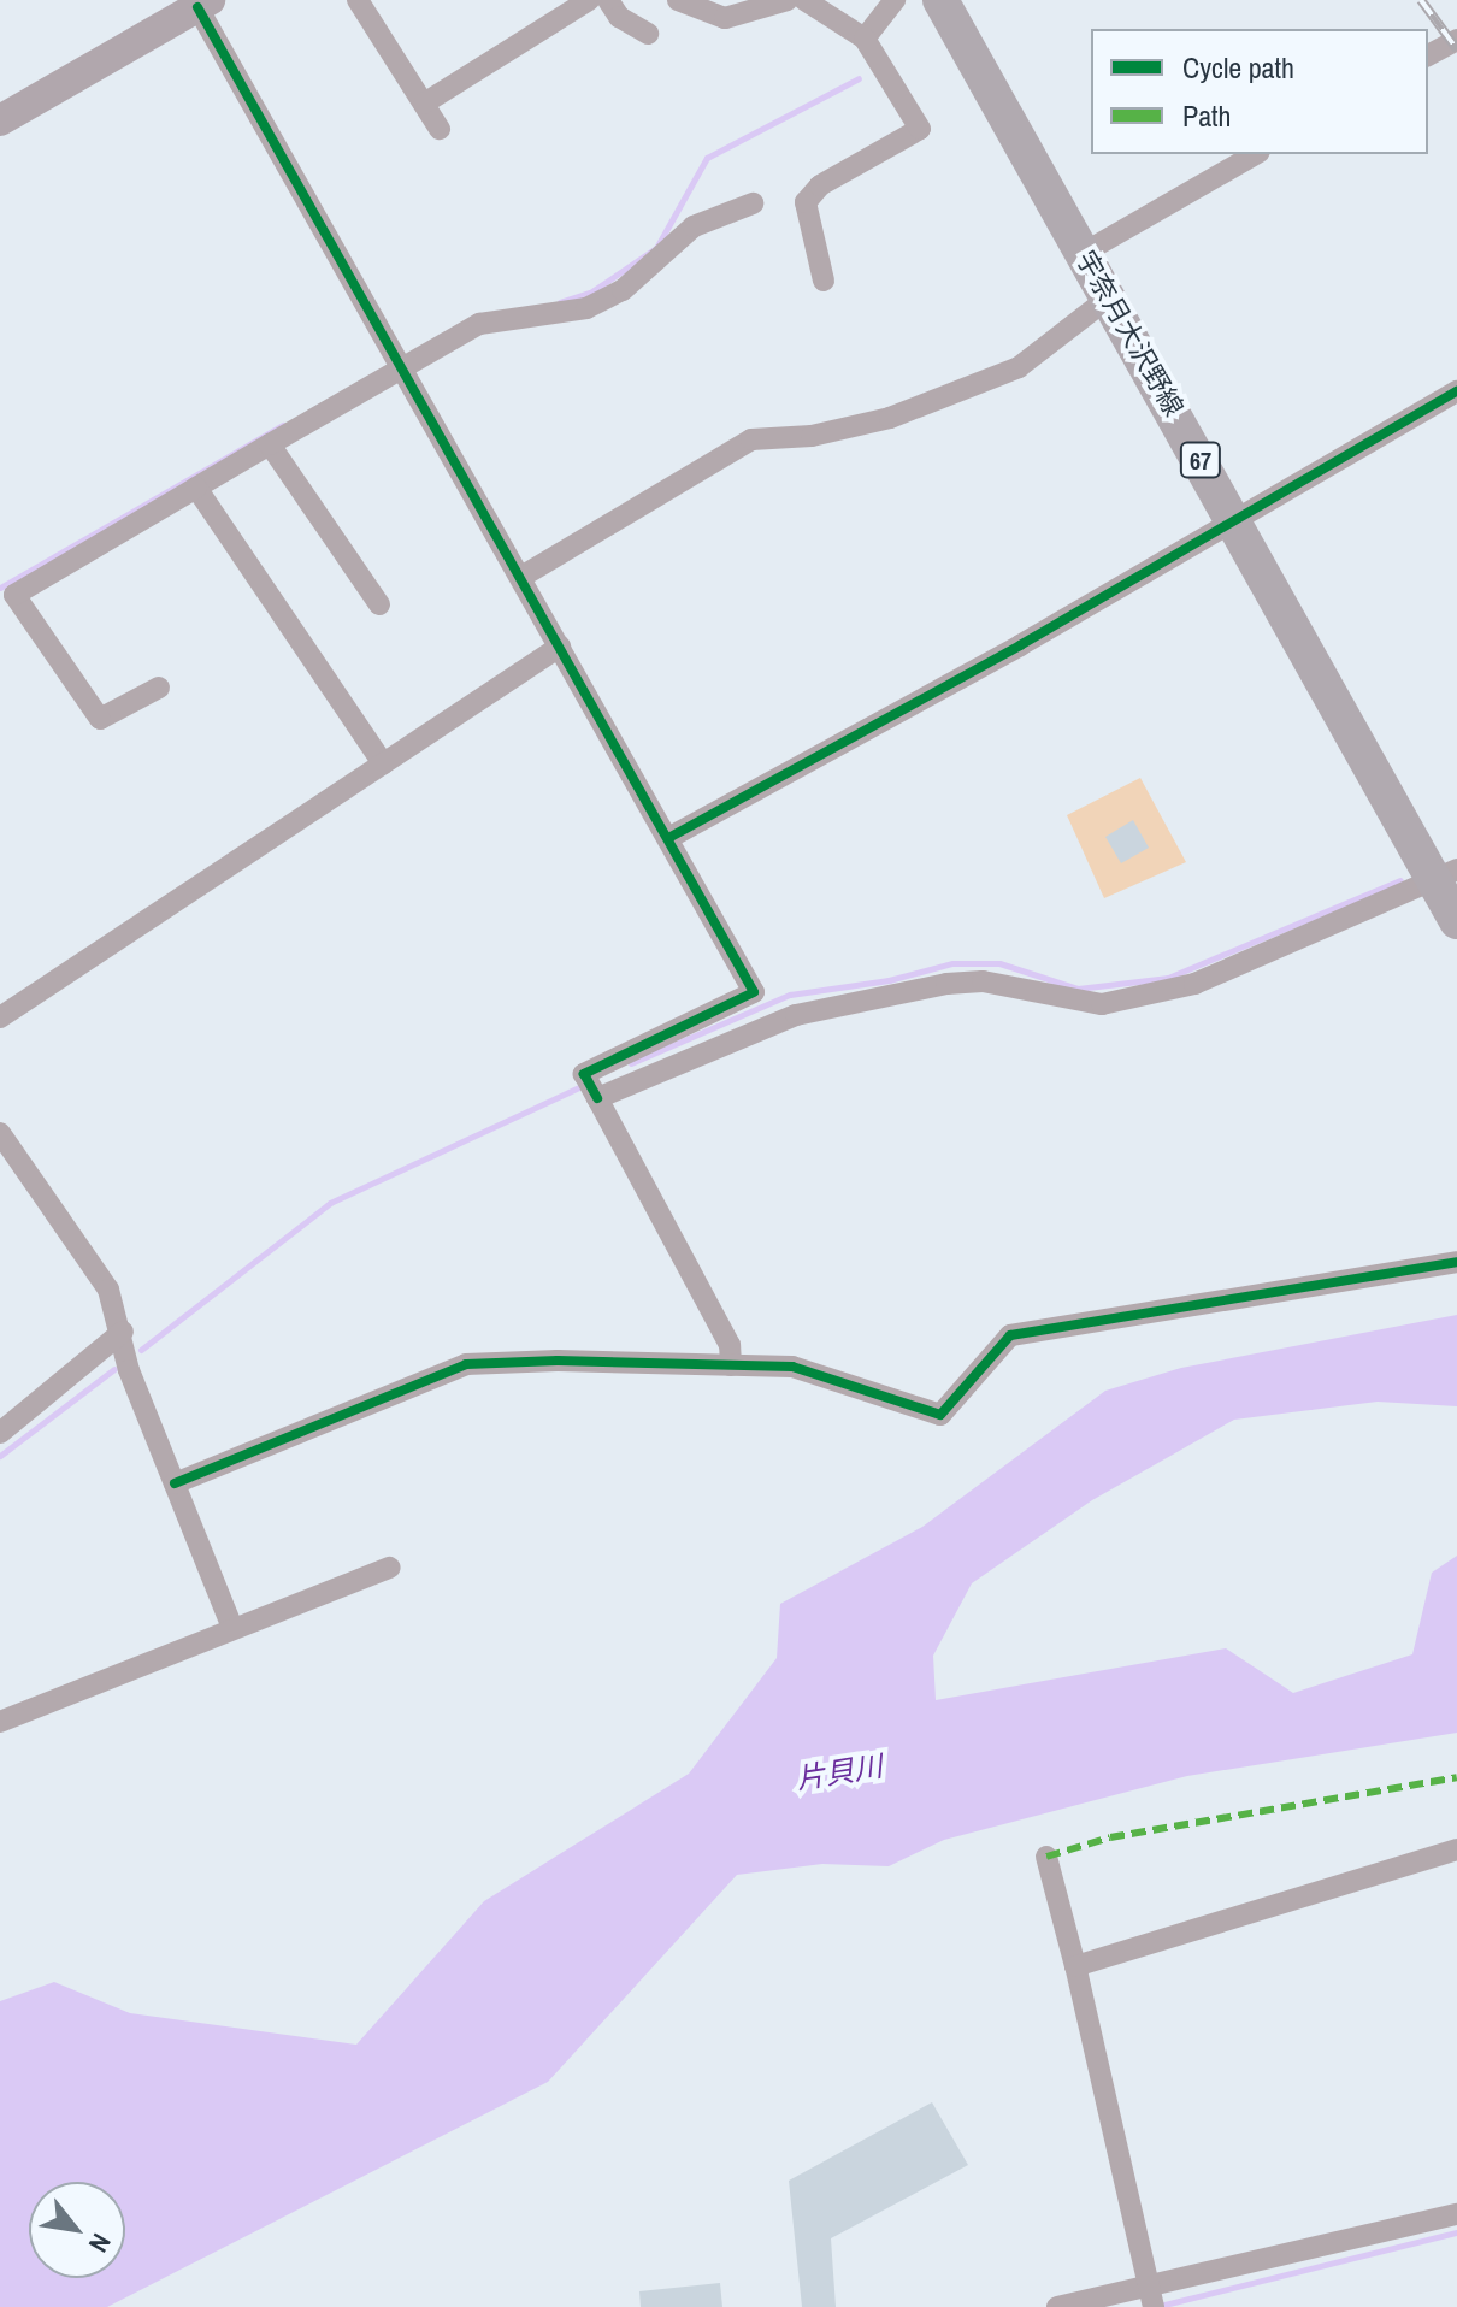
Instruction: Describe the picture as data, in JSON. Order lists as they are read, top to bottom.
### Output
{
  "streets": {
    "main road": ["宇奈月大沢野線", "67"]
  },
  "water": ["片貝川"],
  "legend": ["Cycle path", "Path"],
  "north": "bottom right"
}
